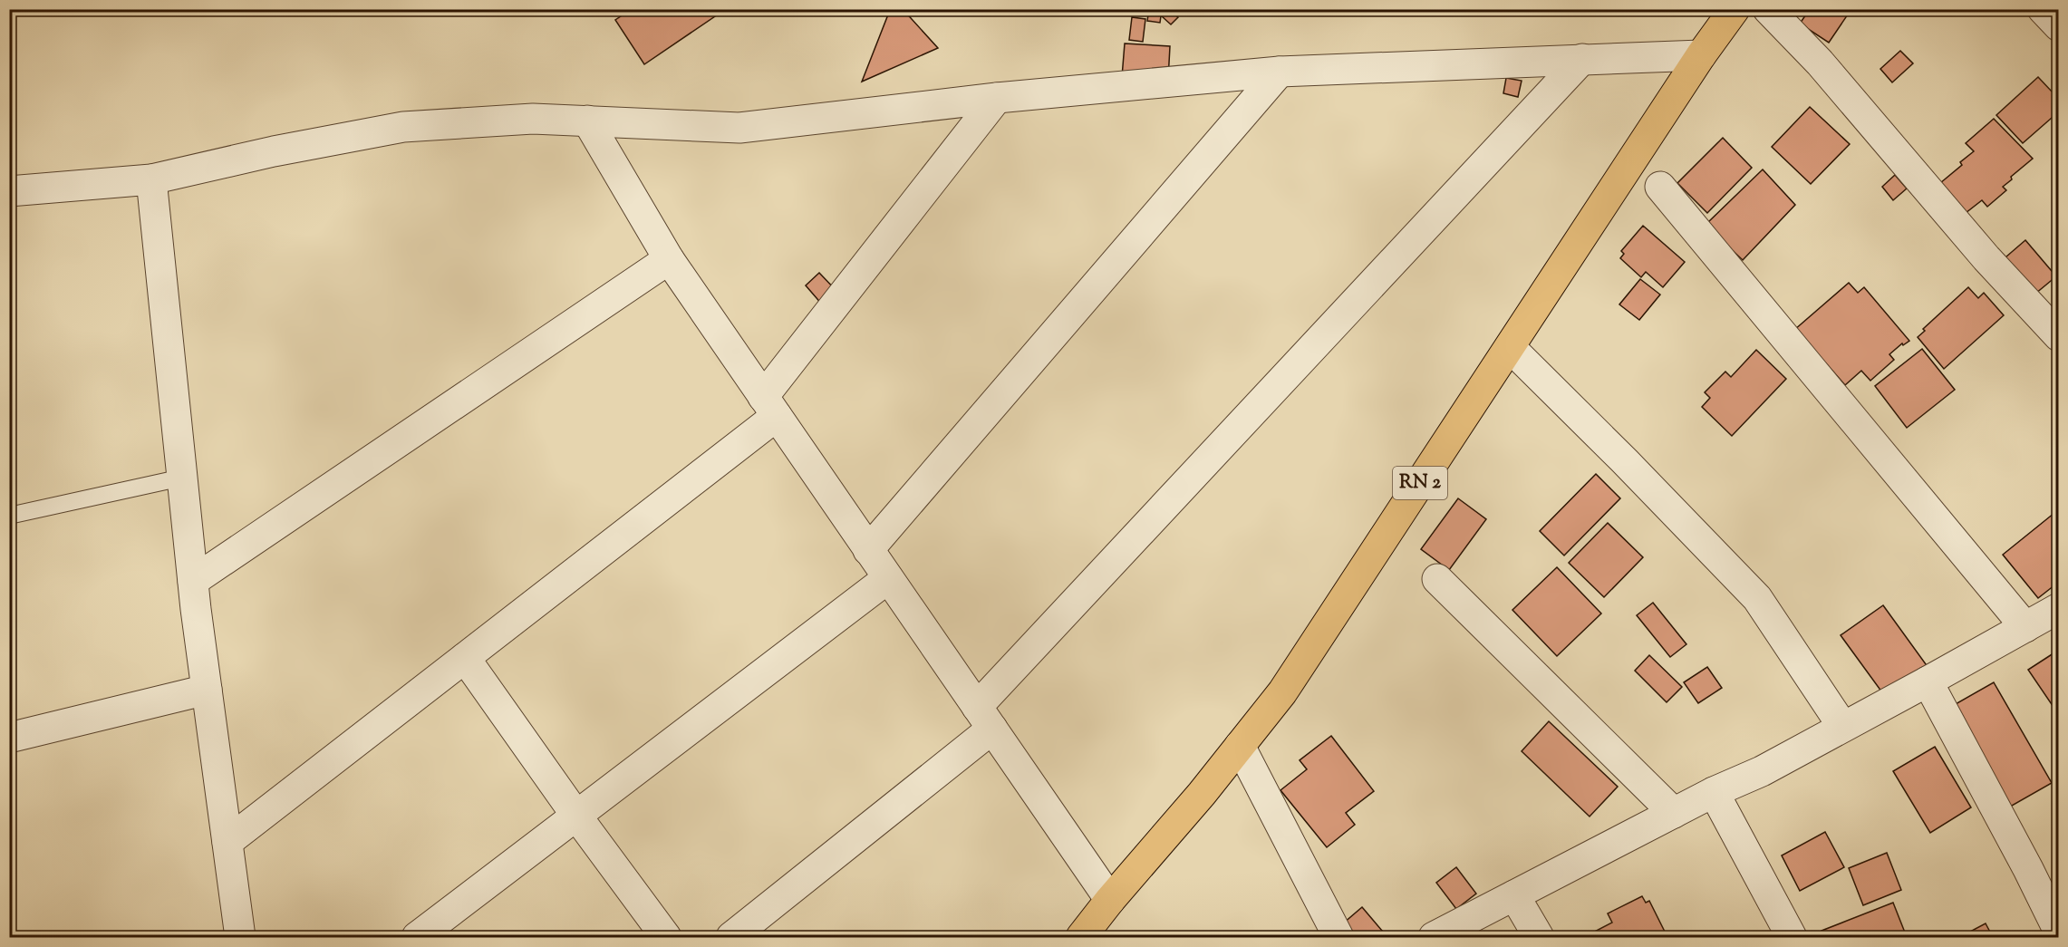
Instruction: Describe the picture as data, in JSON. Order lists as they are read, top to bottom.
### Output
{
  "streets": {
    "highway": ["RN 2"]
  }
}
